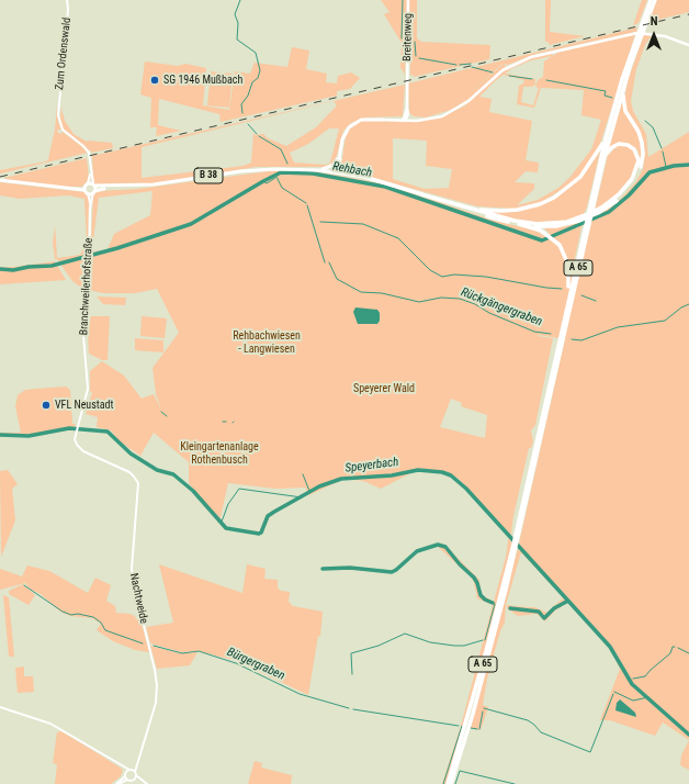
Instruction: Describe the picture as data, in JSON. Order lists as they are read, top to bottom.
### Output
{
  "streets": {
    "highway": ["B 38", "A 65"],
    "main road": ["Breitenweg"],
    "street": ["Zum Ordenswald", "Branchweilerhofstraße", "Nachtweide"]
  },
  "crossings": [
    ["Zum Ordenswald", "B 38"],
    ["Zum Ordenswald", "Branchweilerhofstraße"],
    ["B 38", "Branchweilerhofstraße"],
    ["Branchweilerhofstraße", "Nachtweide"]
  ],
  "water": [
    "Rehbach",
    "Rückgängergraben",
    "Speyerbach",
    "Bürgergraben"
  ],
  "parks": ["Rehbachwiesen - Langwiesen", "Speyerer Wald", "Kleingartenanlage Rothenbusch"],
  "places": ["SG 1946 Mußbach", "VFL Neustadt"],
  "north": "top"
}
